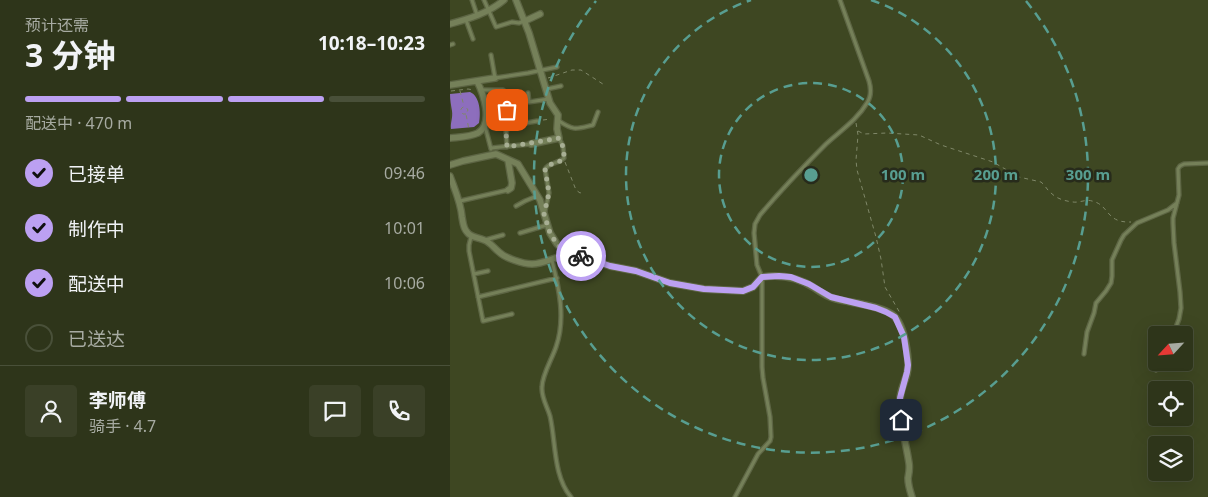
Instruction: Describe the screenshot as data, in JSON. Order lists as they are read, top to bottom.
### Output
{
  "north": "bottom left",
  "page": {
    "heading": ["3 分钟", "预计还需", "10:18–10:23"],
    "panel": ["李师傅", "骑手 · 4.7"],
    "bar": "配送中 · 470 m",
    "list": [
      ["已接单", "09:46"],
      ["制作中", "10:01"],
      ["配送中", "10:06"],
      "已送达"
    ]
  },
  "rings": ["100 m", "200 m", "300 m"]
}
